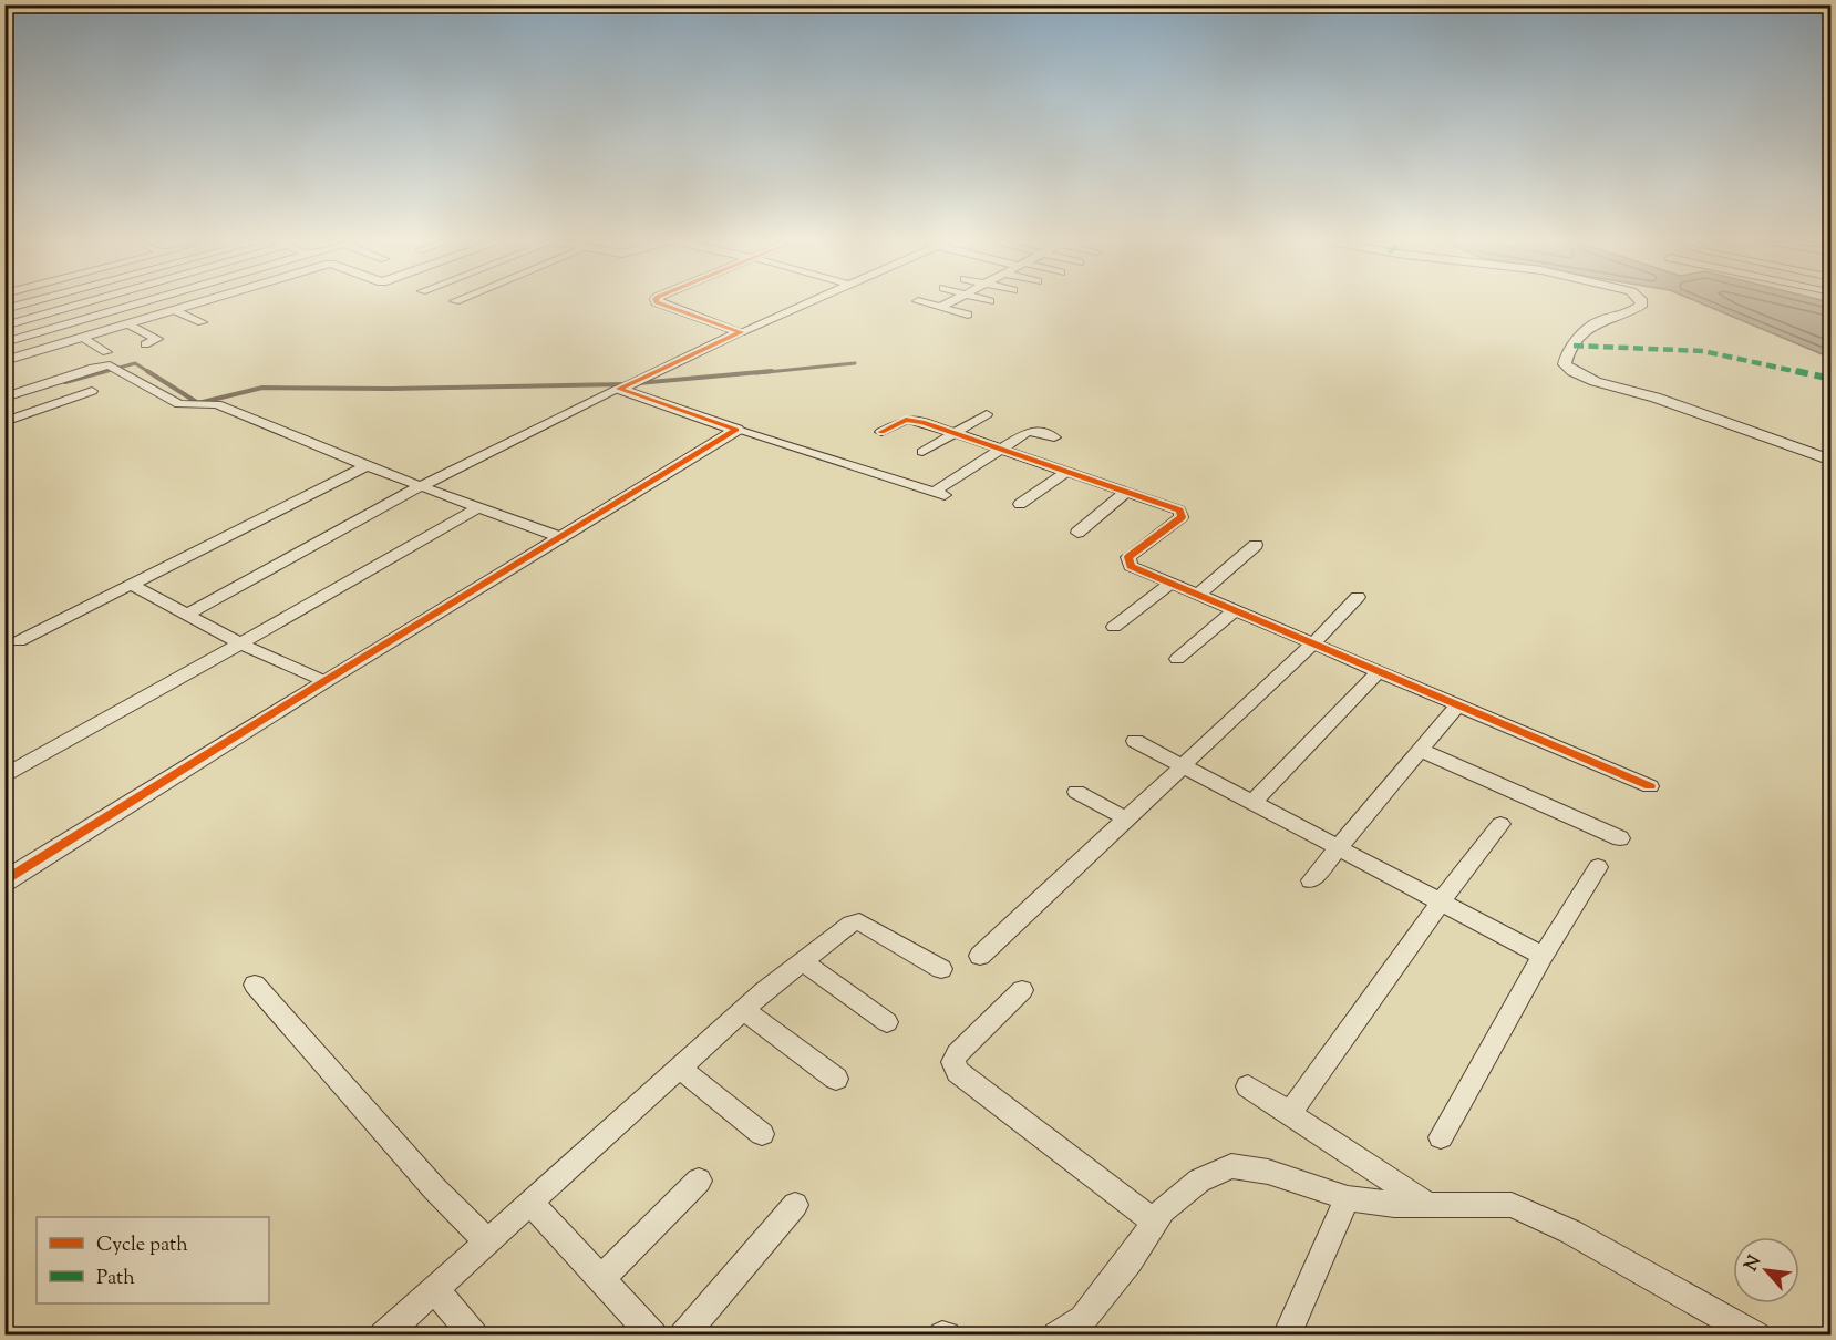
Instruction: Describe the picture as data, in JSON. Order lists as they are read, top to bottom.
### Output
{
  "legend": ["Cycle path", "Path"],
  "north": "top left"
}
